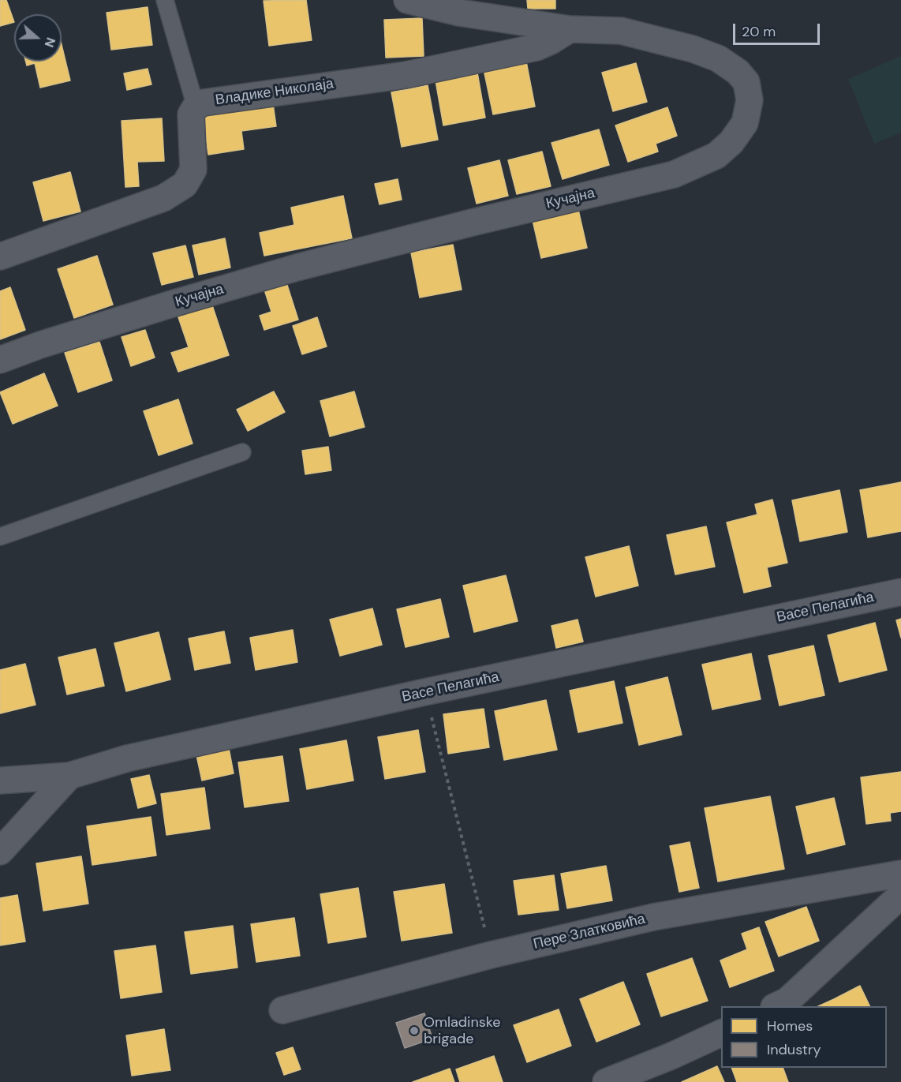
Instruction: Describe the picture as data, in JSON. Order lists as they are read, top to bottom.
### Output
{
  "streets": {
    "street": [
      "Владике Николаја",
      "Кучајна",
      "Васе Пелагића",
      "Пере Златковића"
    ]
  },
  "crossings": [
    ["Владике Николаја", "Кучајна"]
  ],
  "places": ["Omladinske brigade"],
  "legend": ["Homes", "Industry"],
  "scale_bar": "20 m",
  "north": "right"
}
